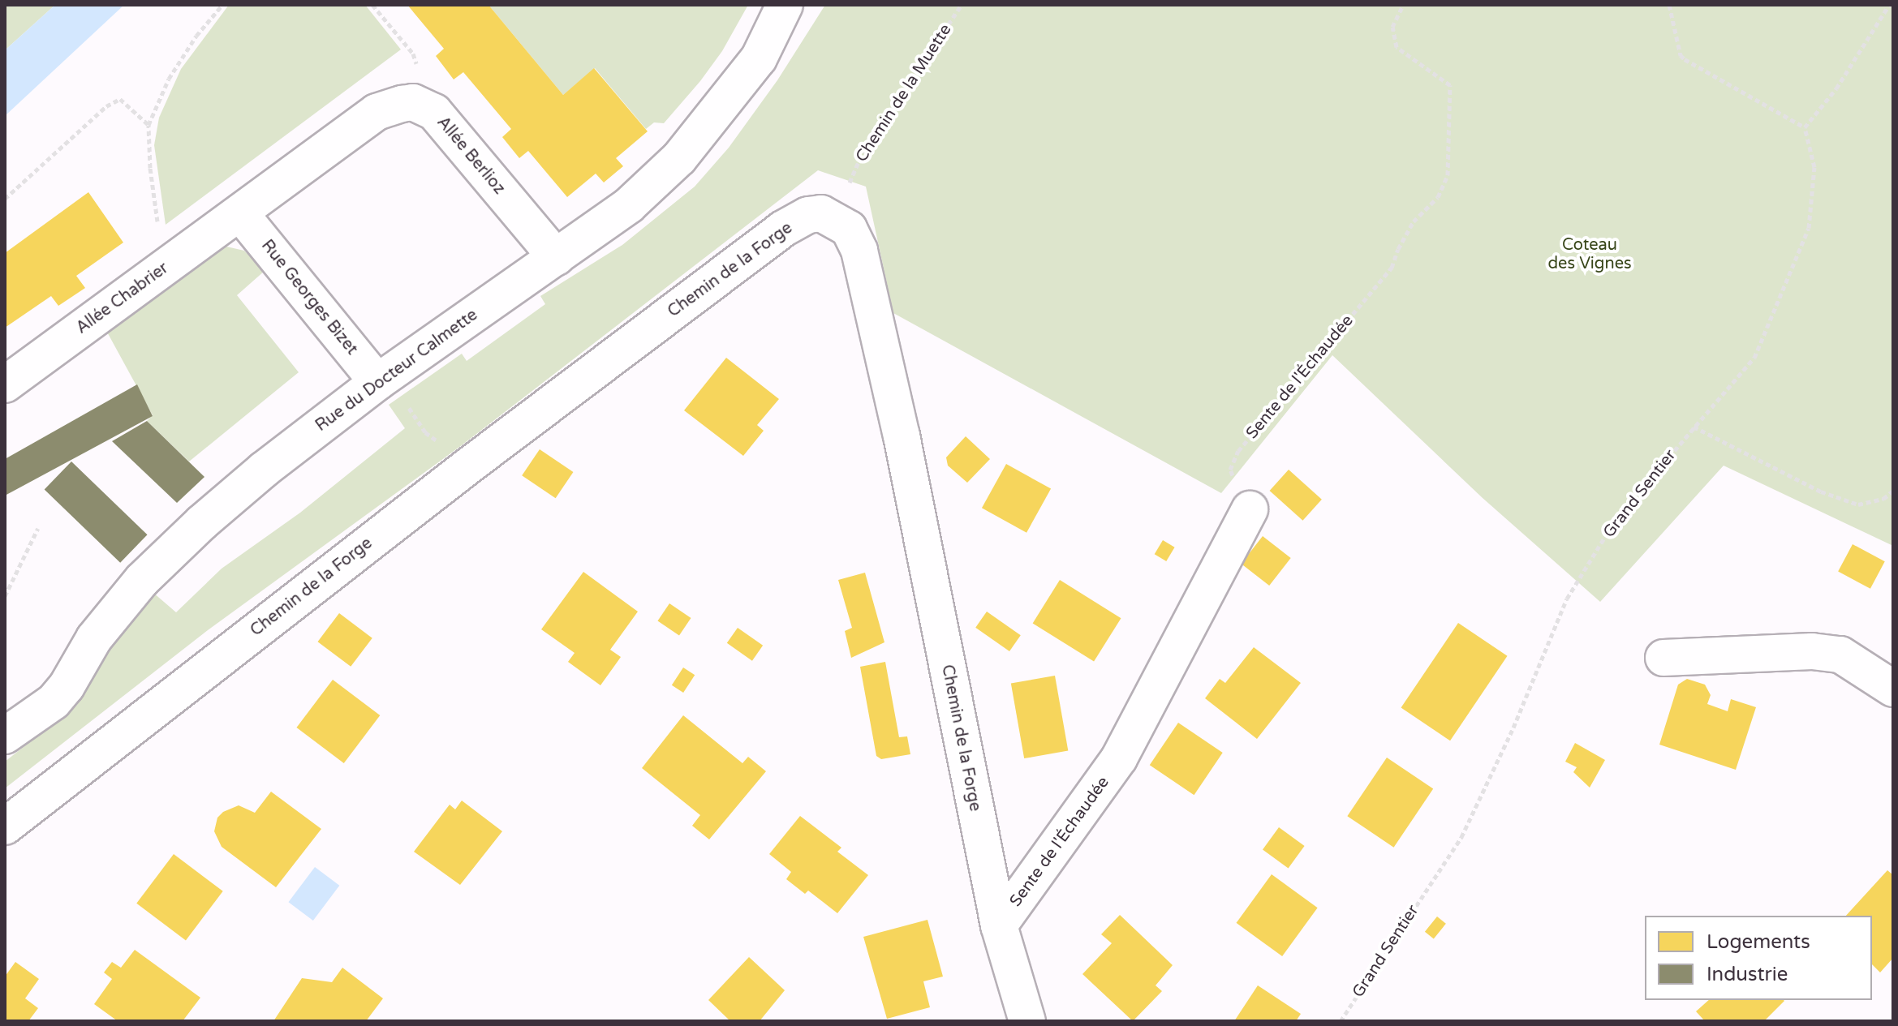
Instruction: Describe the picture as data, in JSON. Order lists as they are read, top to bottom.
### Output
{
  "streets": {
    "street": [
      "Allée Berlioz",
      "Chemin de la Forge",
      "Rue Georges Bizet",
      "Allée Chabrier",
      "Rue du Docteur Calmette",
      "Sente de l'Échaudée"
    ],
    "path": ["Chemin de la Muette", "Grand Sentier"]
  },
  "crossings": [
    ["Chemin de la Muette", "Chemin de la Forge"],
    ["Allée Berlioz", "Rue du Docteur Calmette"],
    ["Chemin de la Forge", "Sente de l'Échaudée"],
    ["Rue Georges Bizet", "Allée Chabrier"],
    ["Rue Georges Bizet", "Rue du Docteur Calmette"]
  ],
  "parks": ["Coteau des Vignes"],
  "legend": ["Logements", "Industrie"]
}
